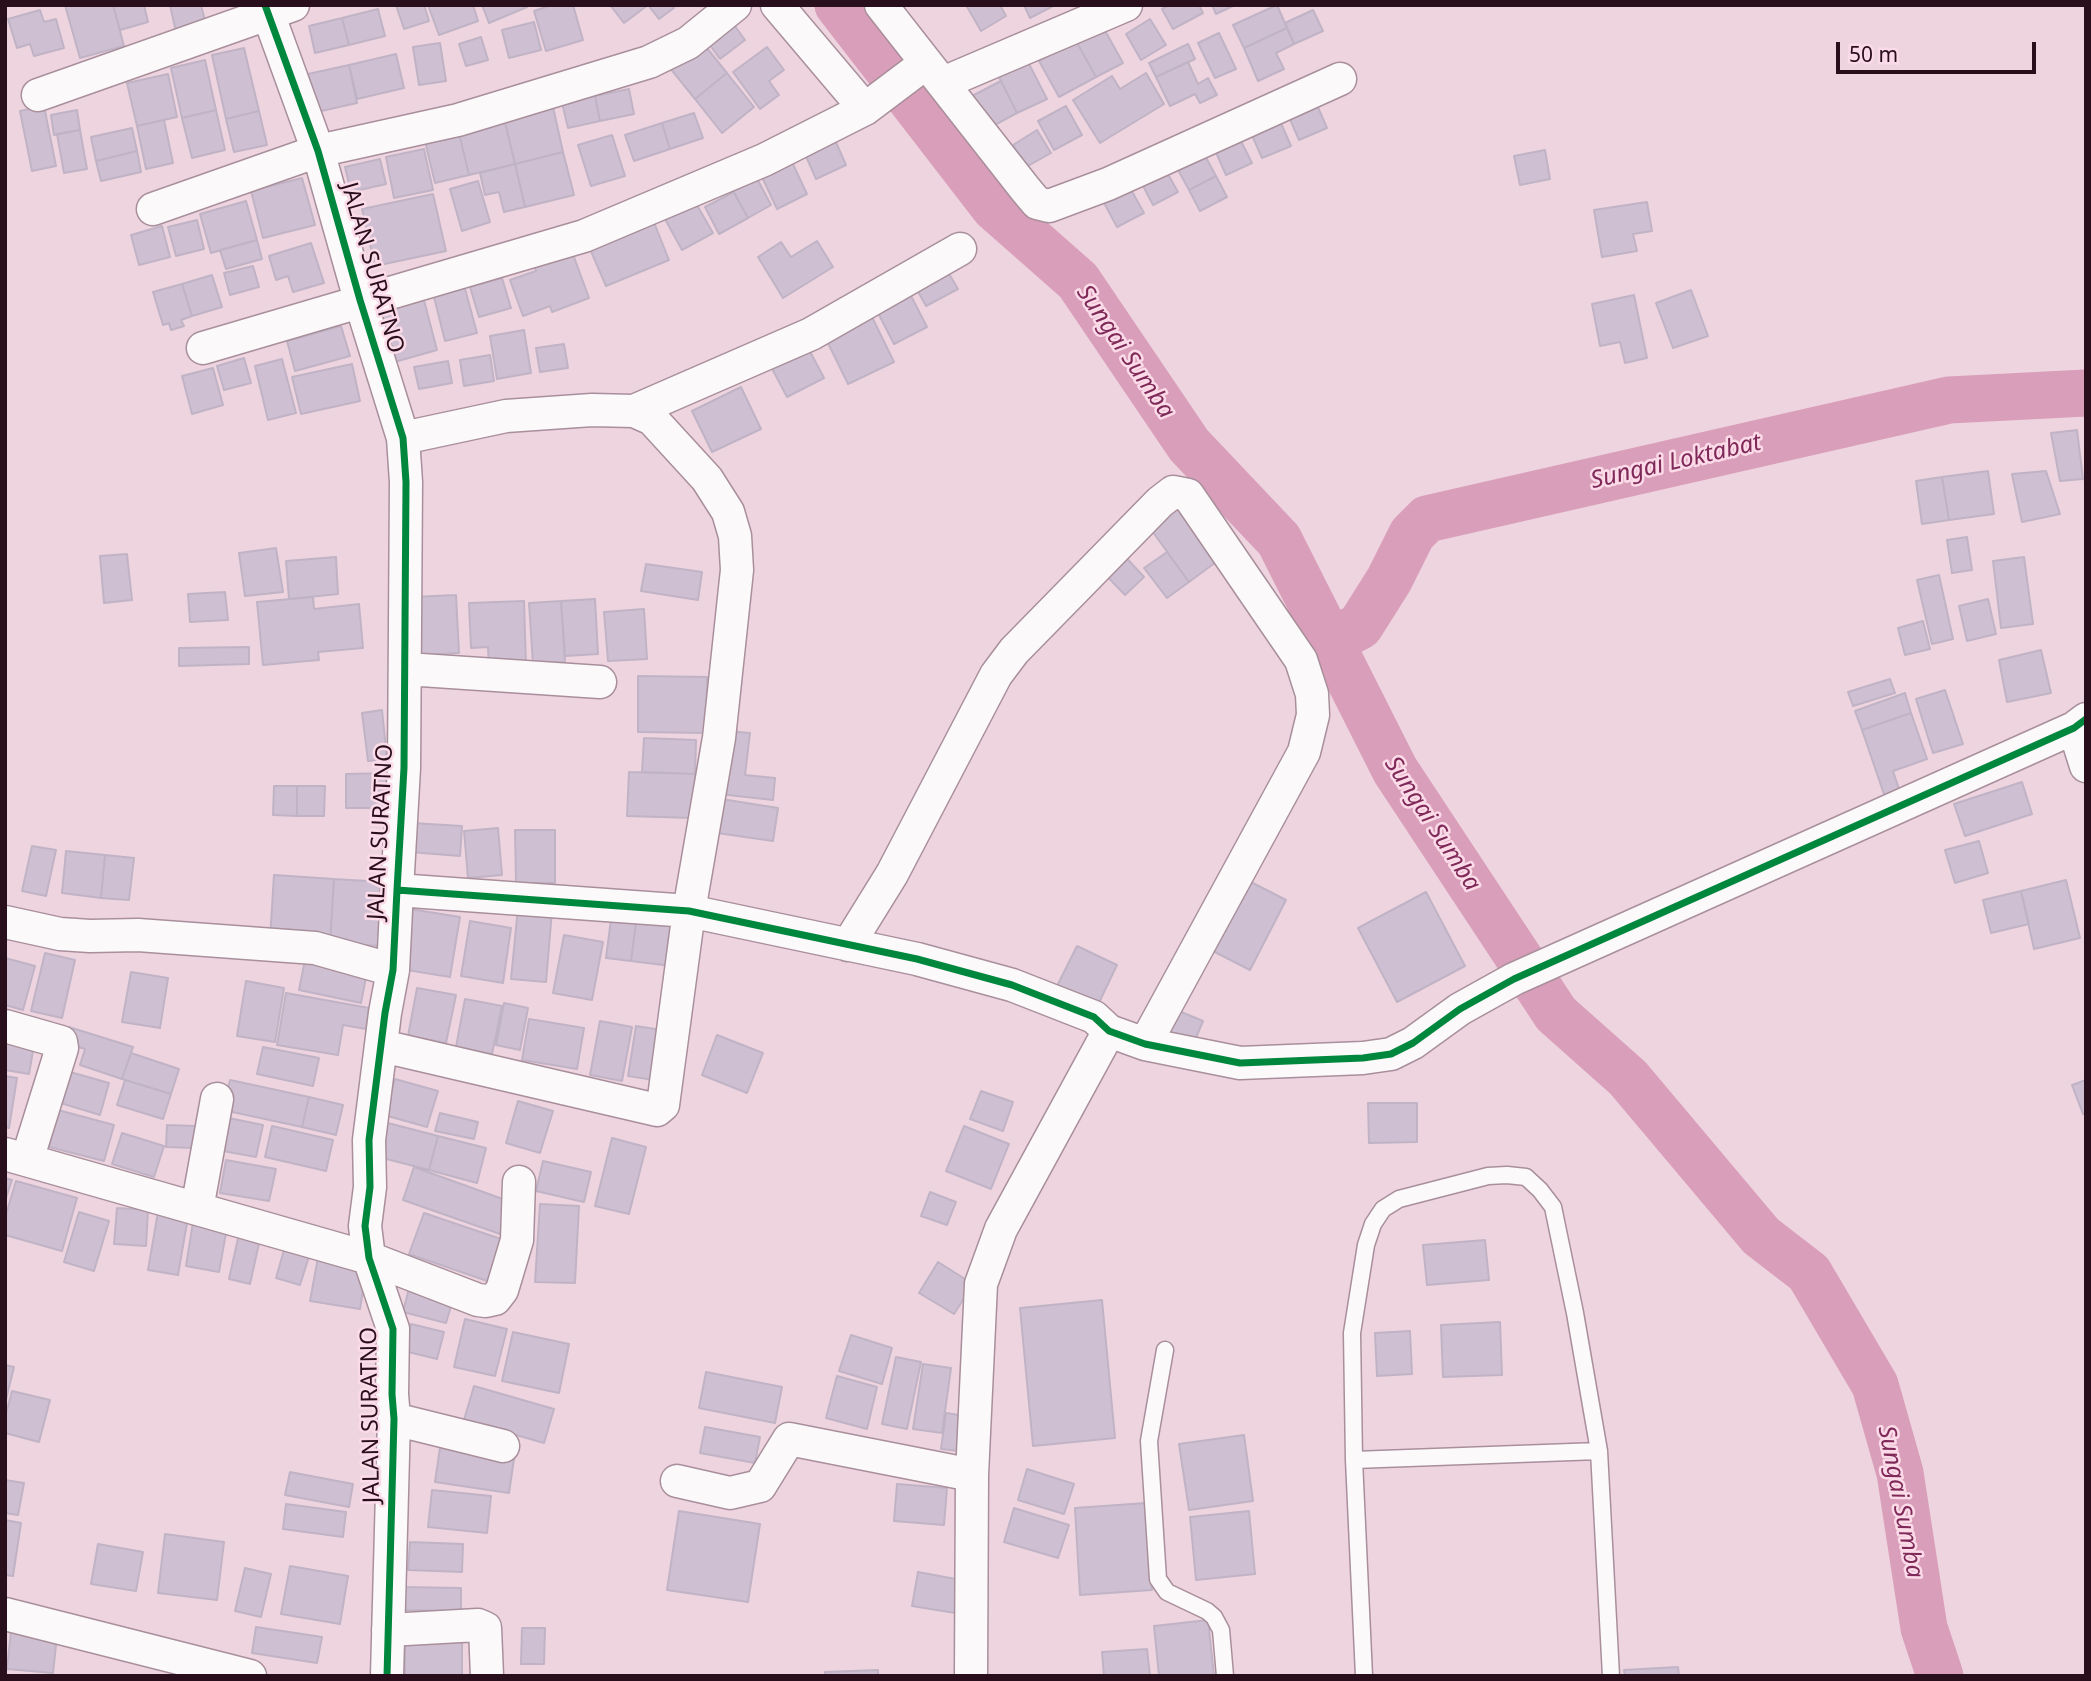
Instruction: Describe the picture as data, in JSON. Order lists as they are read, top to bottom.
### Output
{
  "streets": {
    "street": ["JALAN SURATNO"]
  },
  "water": ["Sungai Sumba", "Sungai Loktabat"],
  "scale_bar": "50 m"
}
